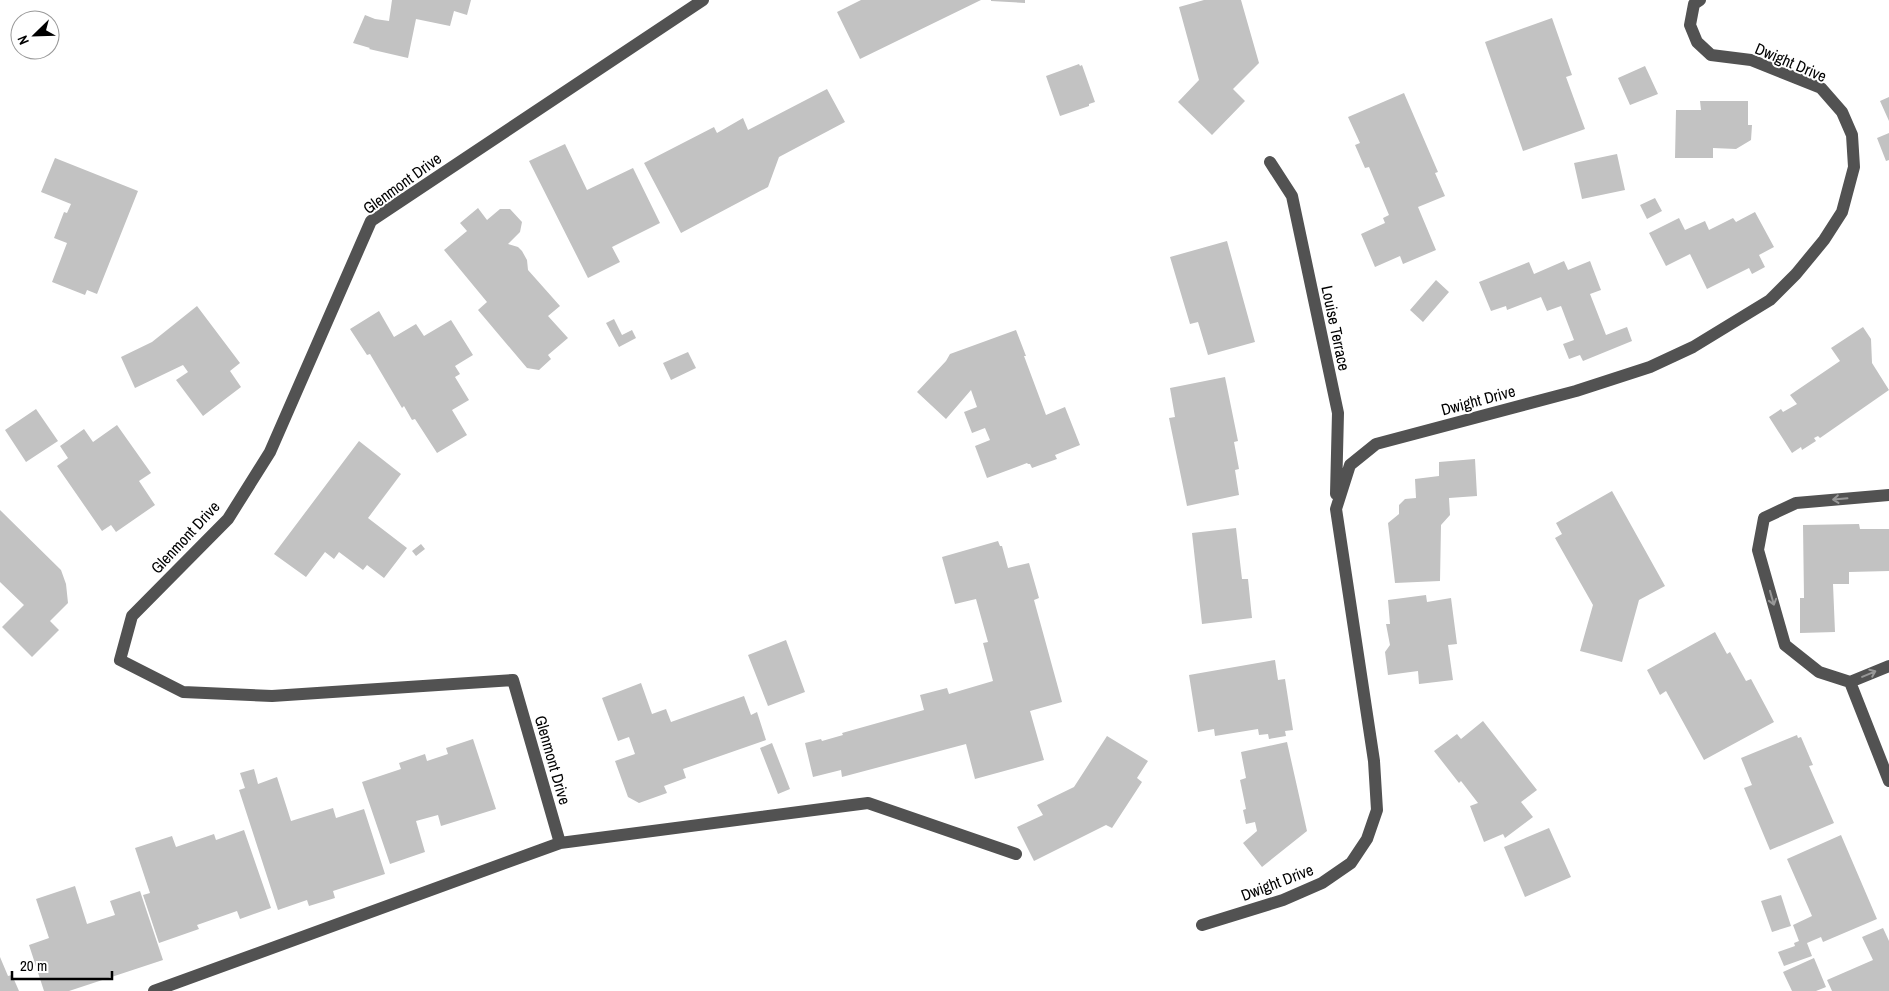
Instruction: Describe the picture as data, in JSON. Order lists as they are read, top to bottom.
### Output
{
  "streets": {
    "street": ["Dwight Drive", "Glenmont Drive", "Louise Terrace"]
  },
  "crossings": [
    ["Dwight Drive", "Louise Terrace"]
  ],
  "scale_bar": "20 m",
  "north": "bottom left"
}
